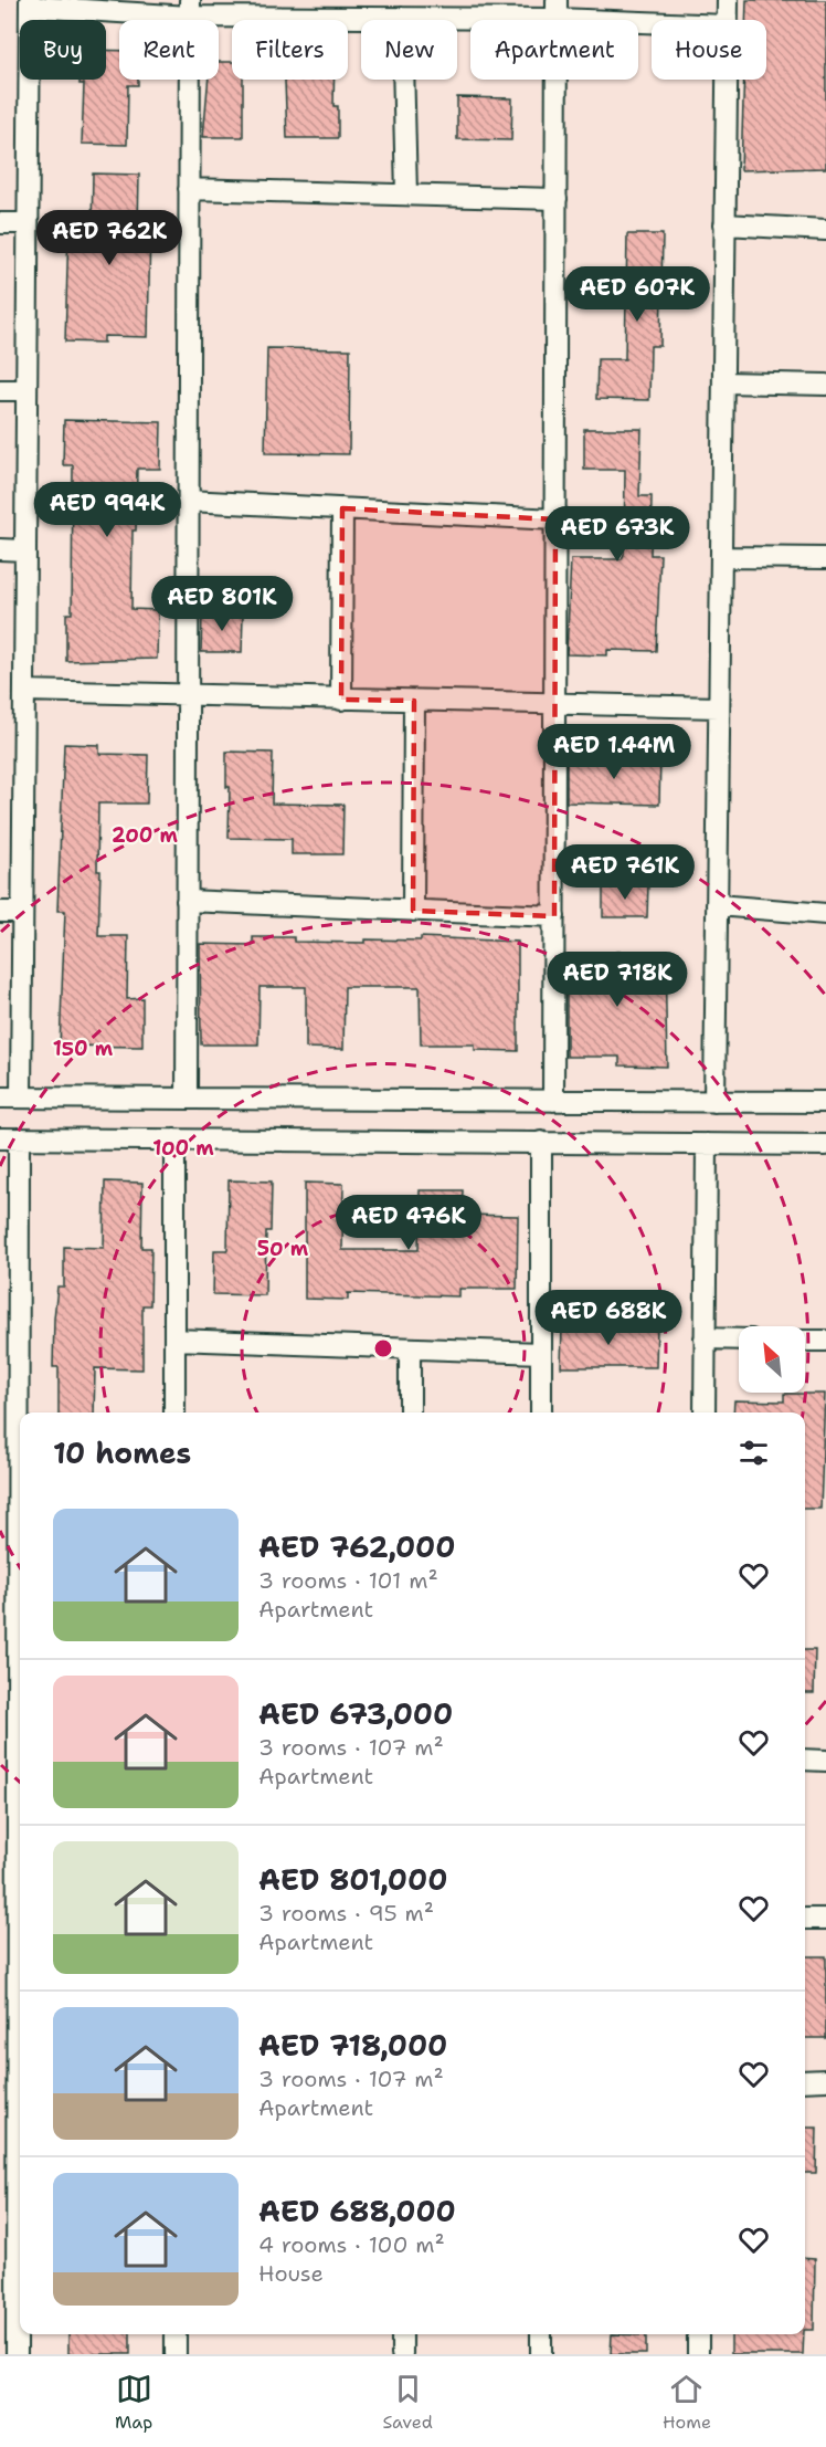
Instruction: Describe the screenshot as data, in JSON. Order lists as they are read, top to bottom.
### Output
{
  "north": "top left",
  "page": {
    "chip": [
      "Buy",
      "Rent",
      "Filters",
      "New",
      "Apartment",
      "House"
    ],
    "price": [
      "AED 762K",
      "AED 607K",
      "AED 994K",
      "AED 673K",
      "AED 801K",
      "AED 1.44M",
      "AED 761K",
      "AED 718K",
      "AED 476K",
      "AED 688K"
    ],
    "heading": "10 homes",
    "list": [
      {
        "name": "AED 762,000",
        "note": "3 rooms · 101 m² · Apartment"
      },
      {
        "name": "AED 673,000",
        "note": "3 rooms · 107 m² · Apartment"
      },
      {
        "name": "AED 801,000",
        "note": "3 rooms · 95 m² · Apartment"
      },
      {
        "name": "AED 718,000",
        "note": "3 rooms · 107 m² · Apartment"
      },
      {
        "name": "AED 688,000",
        "note": "4 rooms · 100 m² · House"
      }
    ],
    "tabs": ["Map", "Saved", "Home"]
  },
  "rings": [
    "200 m",
    "150 m",
    "100 m",
    "50 m"
  ]
}
